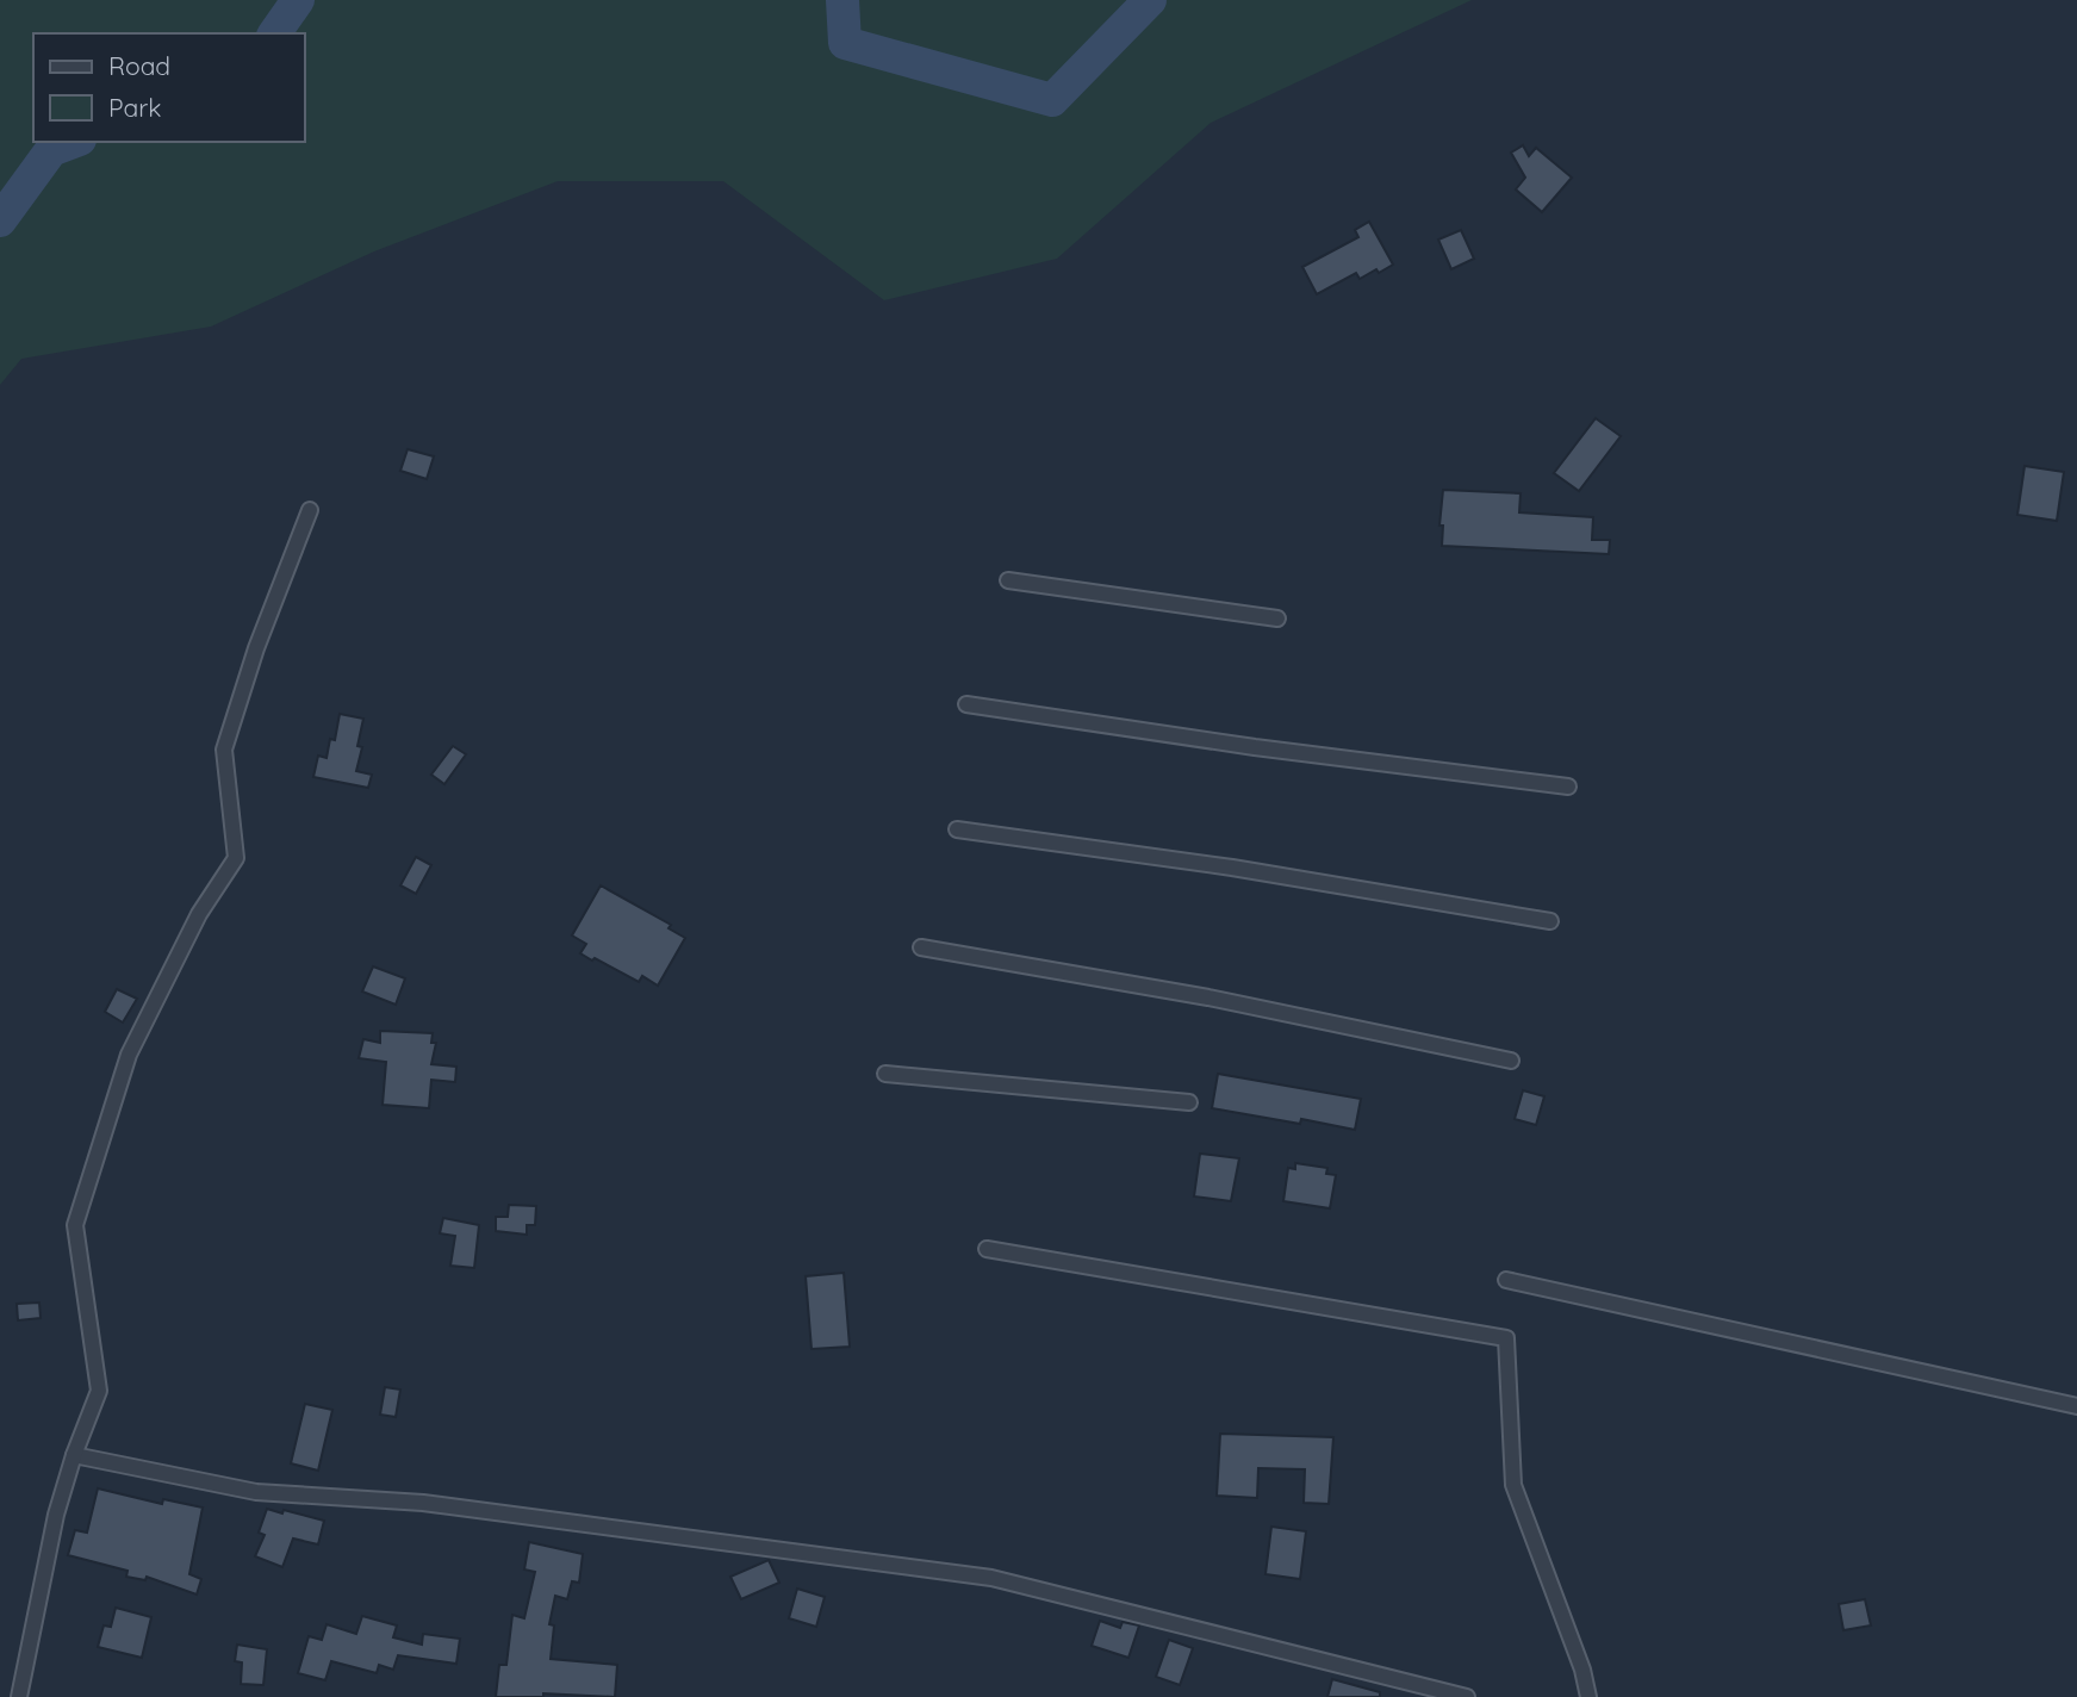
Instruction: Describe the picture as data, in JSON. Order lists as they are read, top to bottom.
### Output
{
  "legend": ["Road", "Park"]
}
